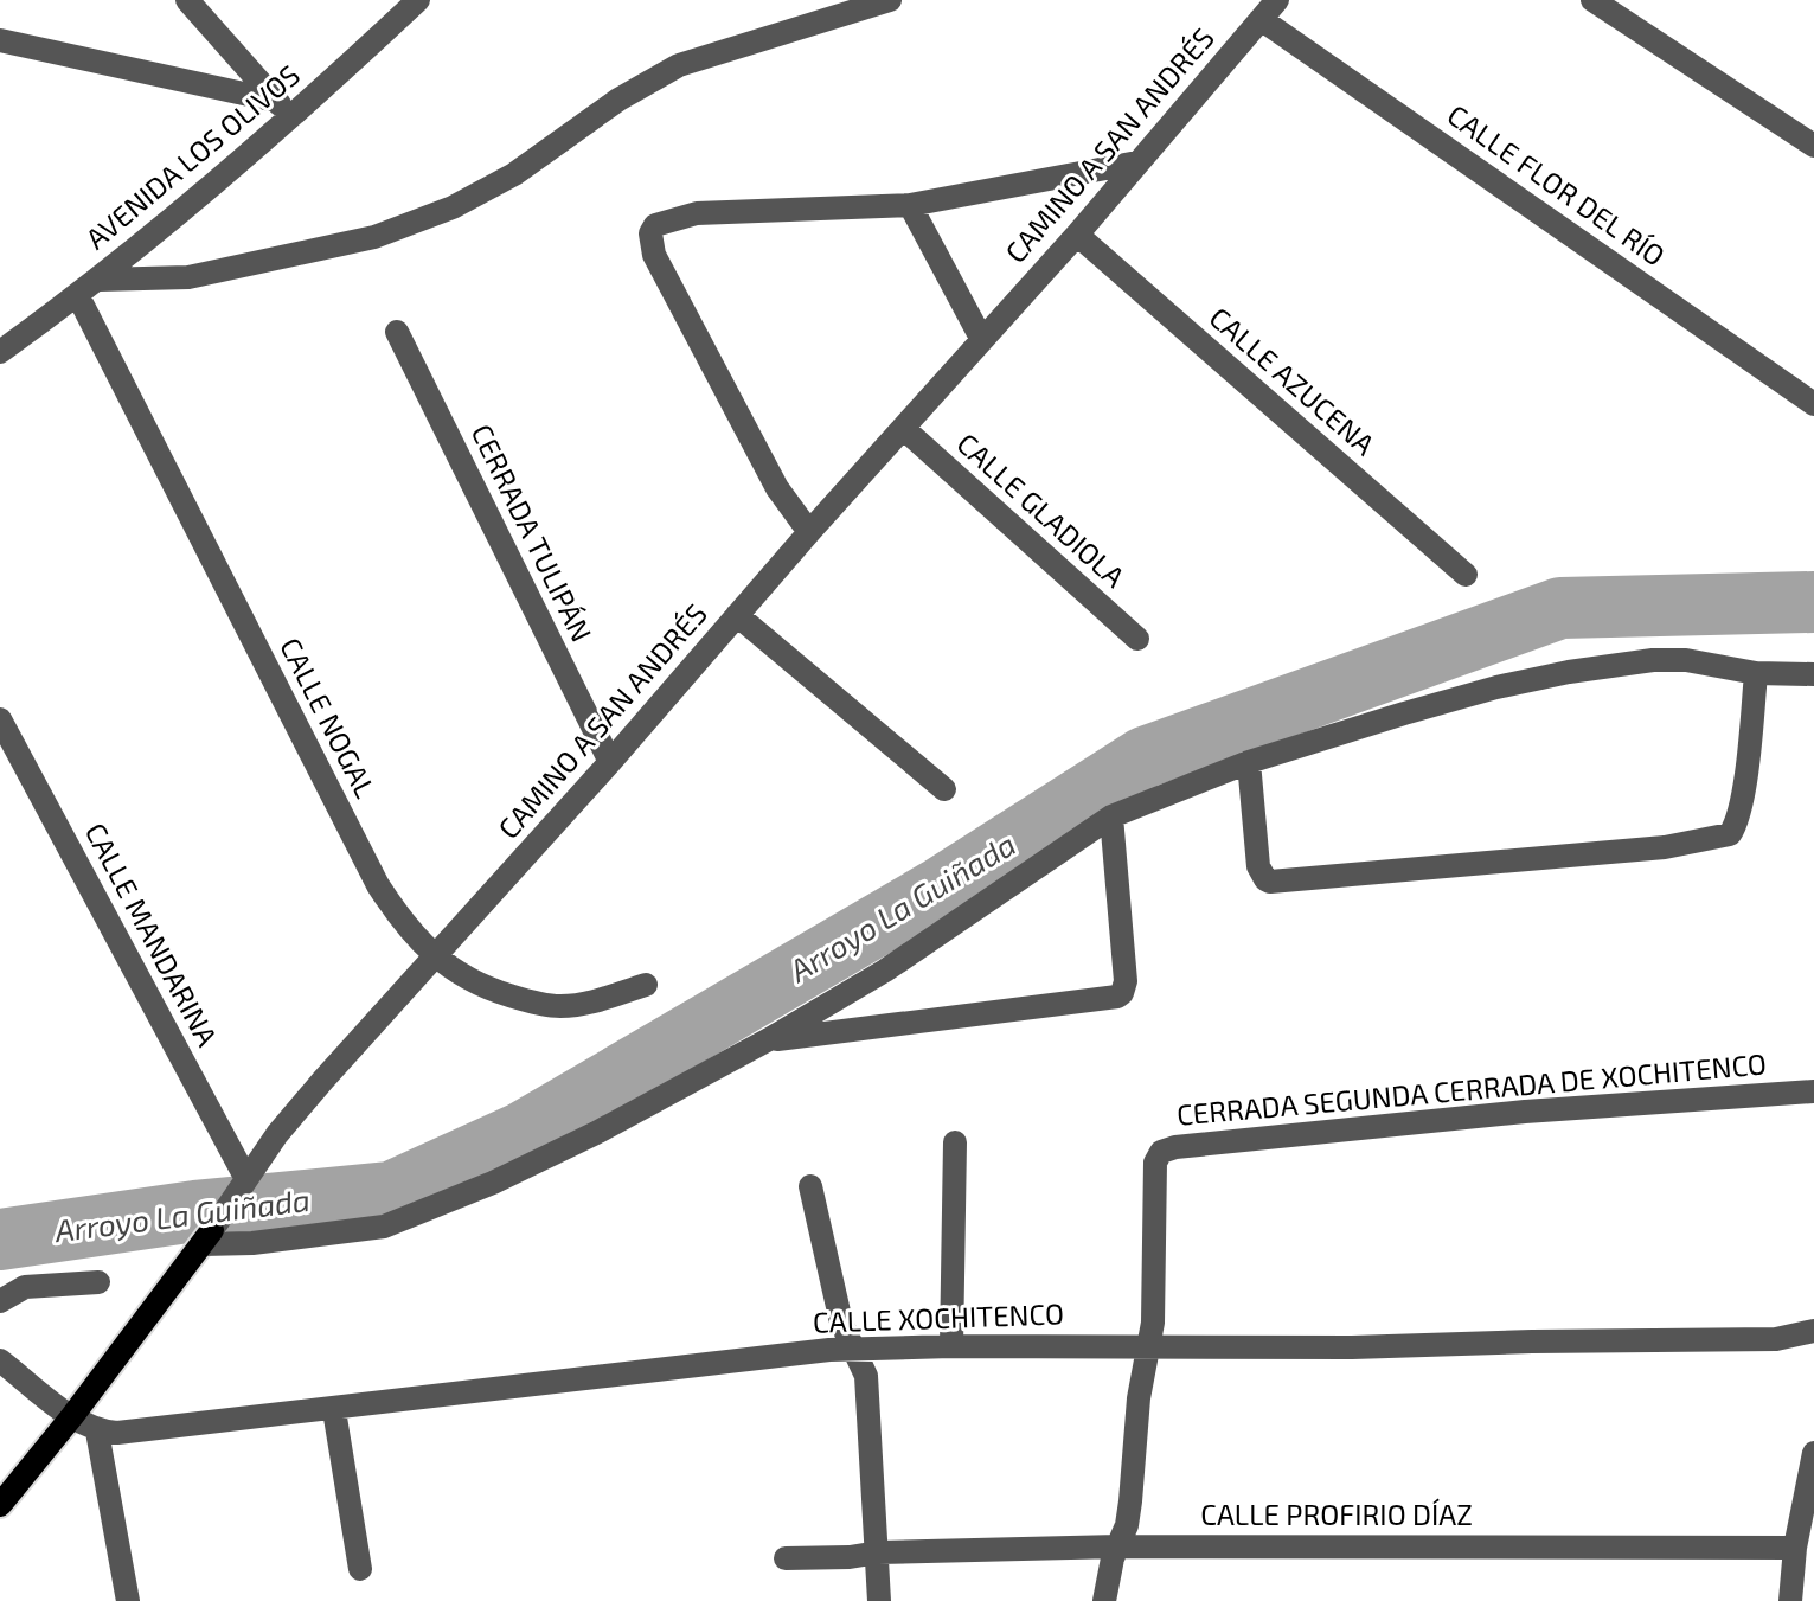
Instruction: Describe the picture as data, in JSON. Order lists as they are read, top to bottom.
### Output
{
  "streets": {
    "main road": ["CAMINO A SAN ANDRÉS"],
    "street": [
      "AVENIDA LOS OLIVOS",
      "CALLE FLOR DEL RÍO",
      "CALLE AZUCENA",
      "CALLE GLADIOLA",
      "CERRADA TULIPÁN",
      "CALLE NOGAL",
      "CALLE MANDARINA",
      "CERRADA SEGUNDA CERRADA DE XOCHITENCO",
      "CALLE XOCHITENCO",
      "CALLE PROFIRIO DÍAZ"
    ]
  },
  "crossings": [
    ["CAMINO A SAN ANDRÉS", "CALLE FLOR DEL RÍO"],
    ["CAMINO A SAN ANDRÉS", "CALLE AZUCENA"],
    ["CAMINO A SAN ANDRÉS", "CALLE GLADIOLA"],
    ["CAMINO A SAN ANDRÉS", "CERRADA TULIPÁN"],
    ["CAMINO A SAN ANDRÉS", "CALLE NOGAL"],
    ["CAMINO A SAN ANDRÉS", "CALLE MANDARINA"],
    ["AVENIDA LOS OLIVOS", "CALLE NOGAL"],
    ["CERRADA SEGUNDA CERRADA DE XOCHITENCO", "CALLE XOCHITENCO"],
    ["CERRADA SEGUNDA CERRADA DE XOCHITENCO", "CALLE PROFIRIO DÍAZ"]
  ],
  "water": ["Arroyo La Guiñada"]
}
